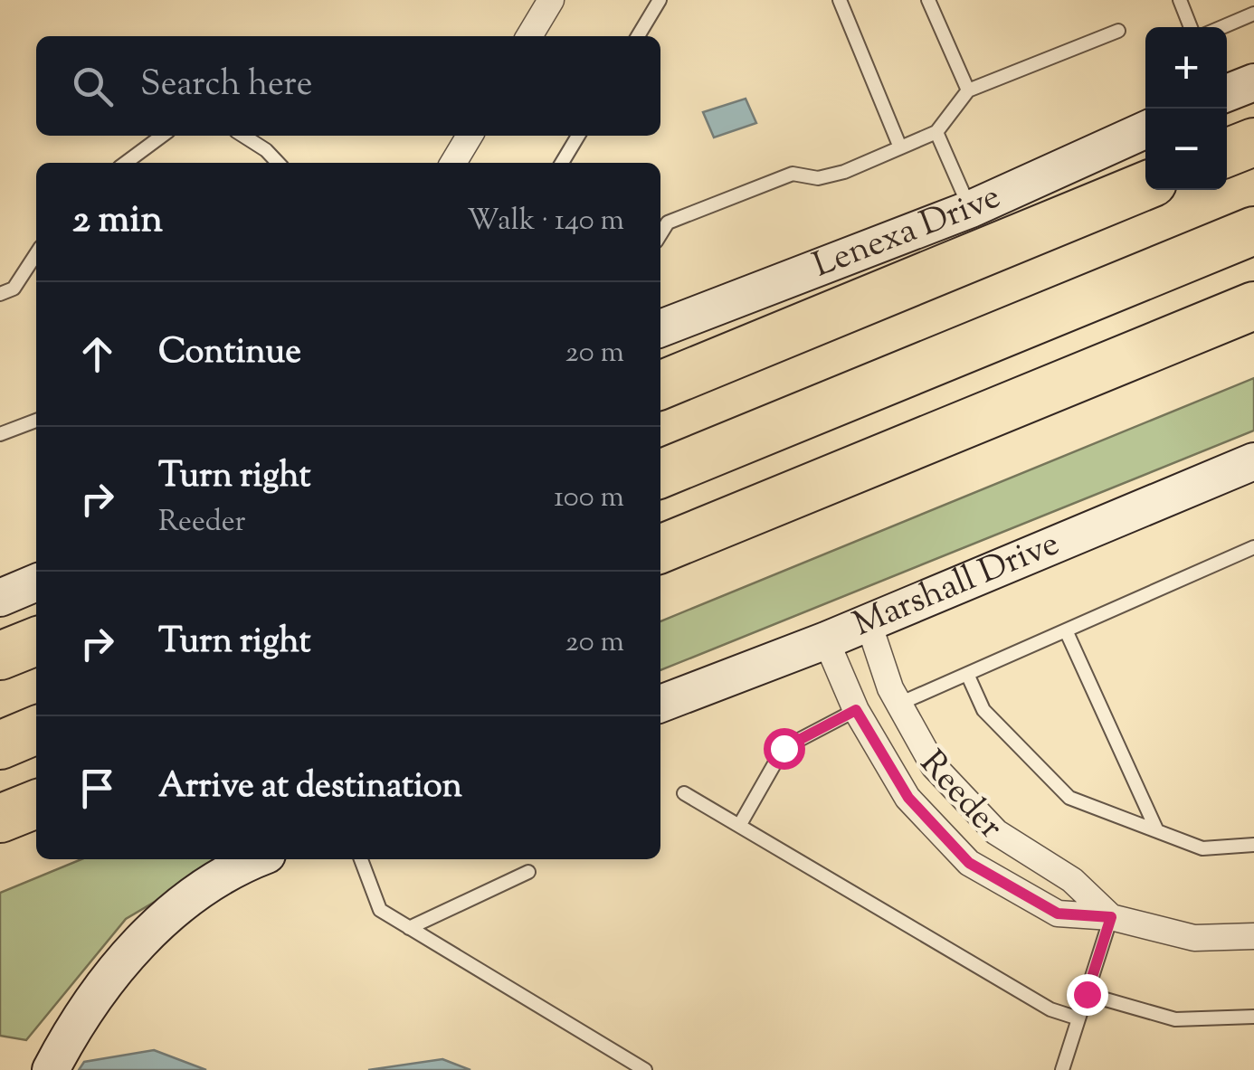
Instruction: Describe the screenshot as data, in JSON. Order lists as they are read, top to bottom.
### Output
{
  "streets": {
    "street": ["Lenexa Drive", "Marshall Drive", "Reeder"]
  },
  "crossings": [
    ["Marshall Drive", "Reeder"]
  ],
  "page": {
    "map_buttons": ["+", "−"],
    "search": "Search here",
    "heading": ["2 min", "Walk · 140 m"],
    "list": [
      ["Continue", "20 m"],
      ["Turn right", "Reeder", "100 m"],
      ["Turn right", "20 m"],
      "Arrive at destination"
    ]
  }
}
